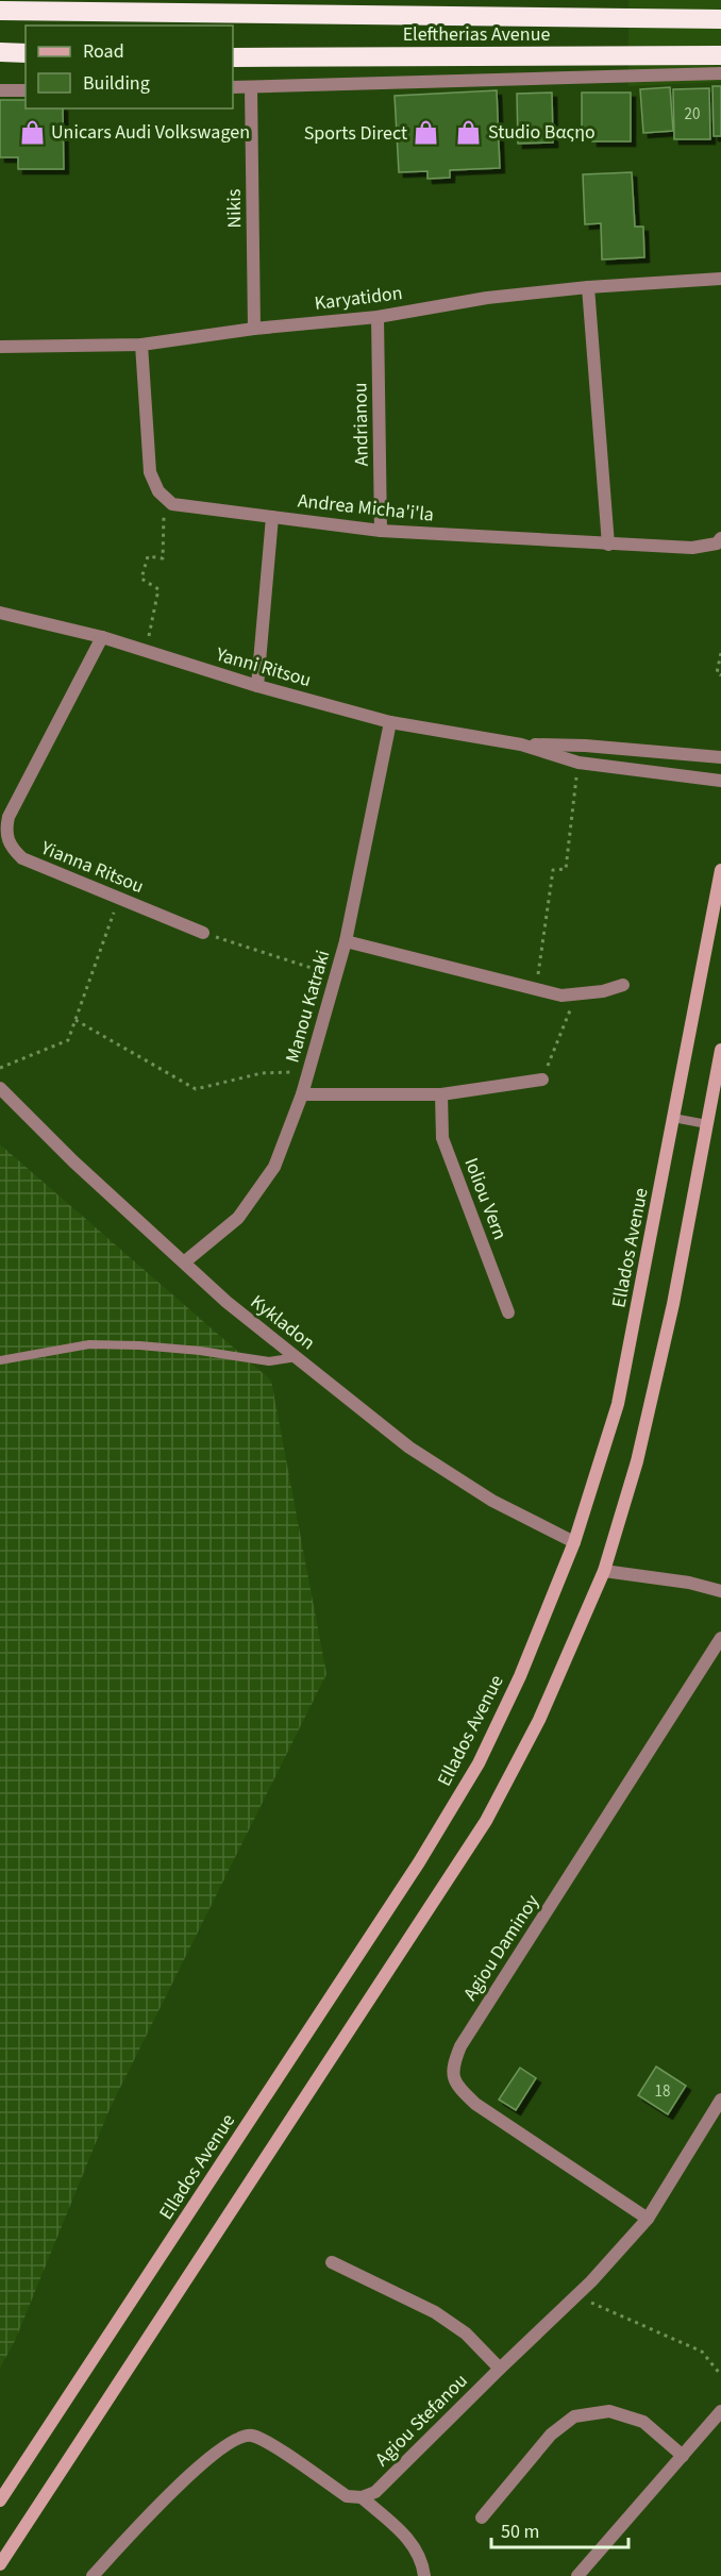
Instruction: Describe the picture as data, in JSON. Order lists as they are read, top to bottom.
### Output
{
  "streets": {
    "highway": ["Eleftherias Avenue"],
    "main road": ["Ellados Avenue"],
    "street": [
      "Nikis",
      "Karyatidon",
      "Andrianou",
      "Andrea Micha'i'la",
      "Yanni Ritsou",
      "Yianna Ritsou",
      "Manou Katraki",
      "Ioliou Vern",
      "Kykladon",
      "Agiou Daminoy",
      "Agiou Stefanou"
    ]
  },
  "crossings": [
    ["Nikis", "Karyatidon"],
    ["Karyatidon", "Andrianou"],
    ["Andrianou", "Andrea Micha'i'la"],
    ["Yanni Ritsou", "Yianna Ritsou"],
    ["Yanni Ritsou", "Manou Katraki"],
    ["Manou Katraki", "Kykladon"],
    ["Ellados Avenue", "Kykladon"],
    ["Agiou Daminoy", "Agiou Stefanou"]
  ],
  "places": {
    "shop": ["Unicars Audi Volkswagen", "Studio Βαςηο", "Sports Direct"]
  },
  "house_numbers": ["20", "18"],
  "legend": ["Road", "Building"],
  "scale_bar": "50 m"
}
